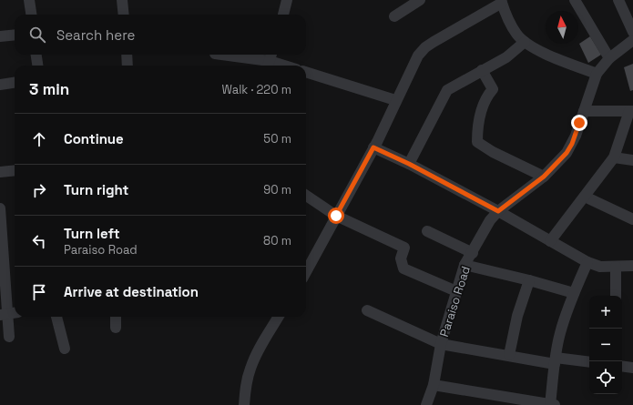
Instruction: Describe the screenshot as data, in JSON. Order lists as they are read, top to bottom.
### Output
{
  "streets": {
    "street": ["Paraiso Road"]
  },
  "north": "top",
  "page": {
    "search": "Search here",
    "heading": ["3 min", "Walk · 220 m"],
    "list": [
      ["Continue", "50 m"],
      ["Turn right", "90 m"],
      ["Turn left", "Paraiso Road", "80 m"],
      "Arrive at destination"
    ],
    "map_buttons": ["+", "−"]
  }
}
